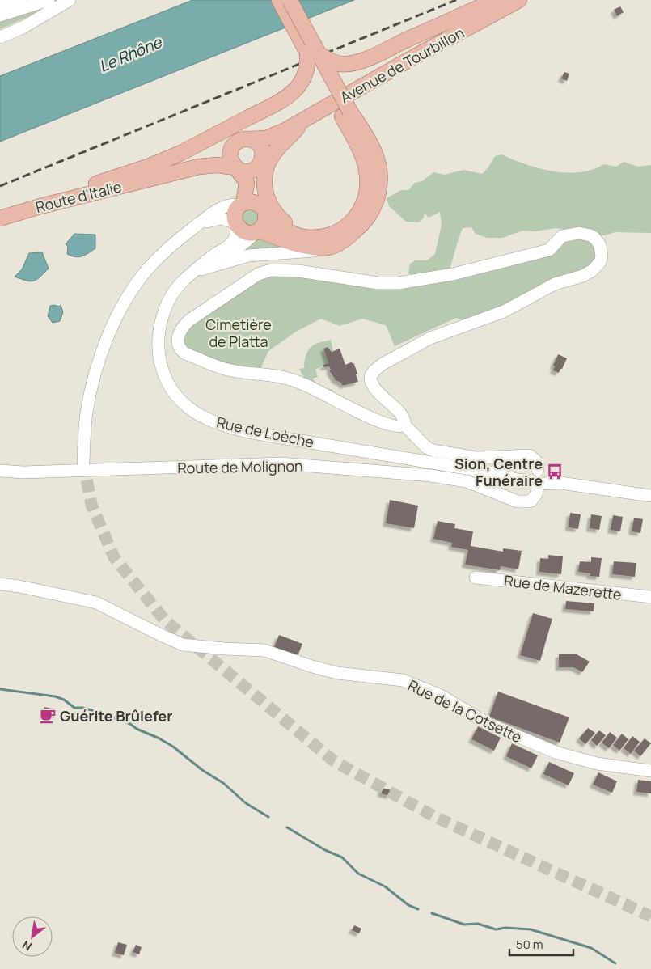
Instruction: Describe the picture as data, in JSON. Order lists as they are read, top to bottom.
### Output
{
  "streets": {
    "main road": ["Avenue de Tourbillon", "Route d'Italie"],
    "street": [
      "Rue de Loèche",
      "Route de Molignon",
      "Rue de Mazerette",
      "Rue de la Cotsette"
    ]
  },
  "crossings": [
    ["Avenue de Tourbillon", "Route d'Italie"],
    ["Rue de Loèche", "Route de Molignon"]
  ],
  "water": ["Le Rhône"],
  "parks": ["Cimetière de Platta"],
  "places": {
    "bus stop": ["Sion, Centre Funéraire"],
    "cafe": ["Guérite Brûlefer"]
  },
  "scale_bar": "50 m",
  "north": "bottom left"
}
